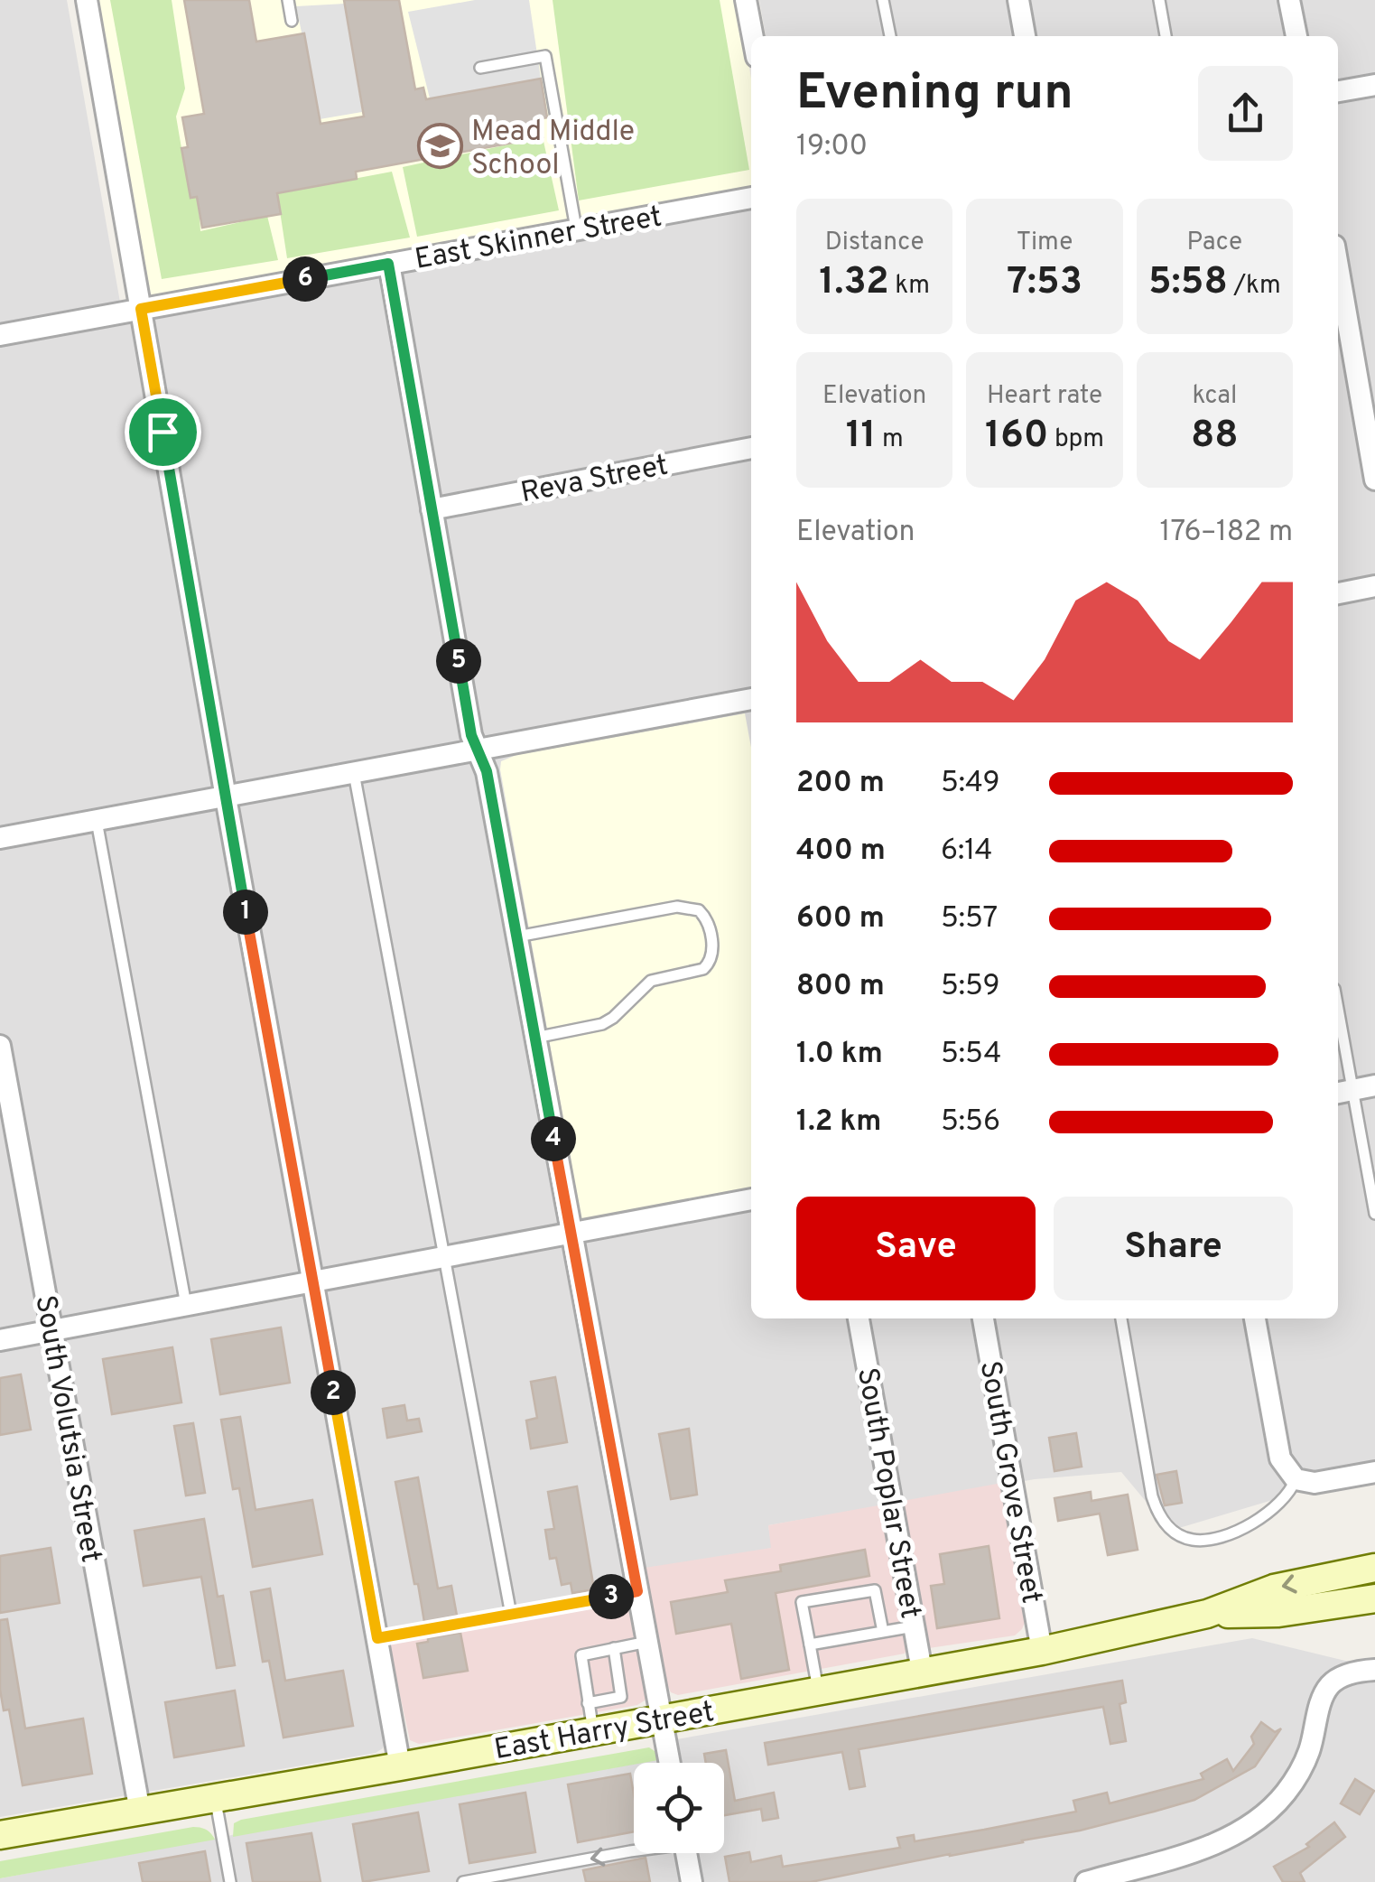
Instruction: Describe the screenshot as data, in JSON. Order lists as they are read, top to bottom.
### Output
{
  "streets": {
    "main road": ["East Harry Street"],
    "street": [
      "East Skinner Street",
      "Reva Street",
      "South Volutsia Street",
      "South Grove Street",
      "South Poplar Street"
    ]
  },
  "crossings": [
    ["South Volutsia Street", "East Harry Street"],
    ["South Grove Street", "East Harry Street"],
    ["South Poplar Street", "East Harry Street"]
  ],
  "places": {
    "school or university": ["Mead Middle School"]
  },
  "page": {
    "heading": ["Evening run", "19:00"],
    "stats": [
      ["Distance", "1.32 km"],
      ["Time", "7:53"],
      ["Pace", "5:58 /km"],
      ["Elevation", "11 m"],
      ["Heart rate", "160 bpm"],
      ["kcal", "88"]
    ],
    "pins": [
      "6",
      "5",
      "1",
      "4",
      "2",
      "3"
    ],
    "chart": ["Elevation", "176–182 m"],
    "list": [
      {
        "name": "200 m",
        "note": "5:49"
      },
      {
        "name": "400 m",
        "note": "6:14"
      },
      {
        "name": "600 m",
        "note": "5:57"
      },
      {
        "name": "800 m",
        "note": "5:59"
      },
      {
        "name": "1.0 km",
        "note": "5:54"
      },
      {
        "name": "1.2 km",
        "note": "5:56"
      }
    ],
    "buttons": ["Save", "Share"]
  }
}
